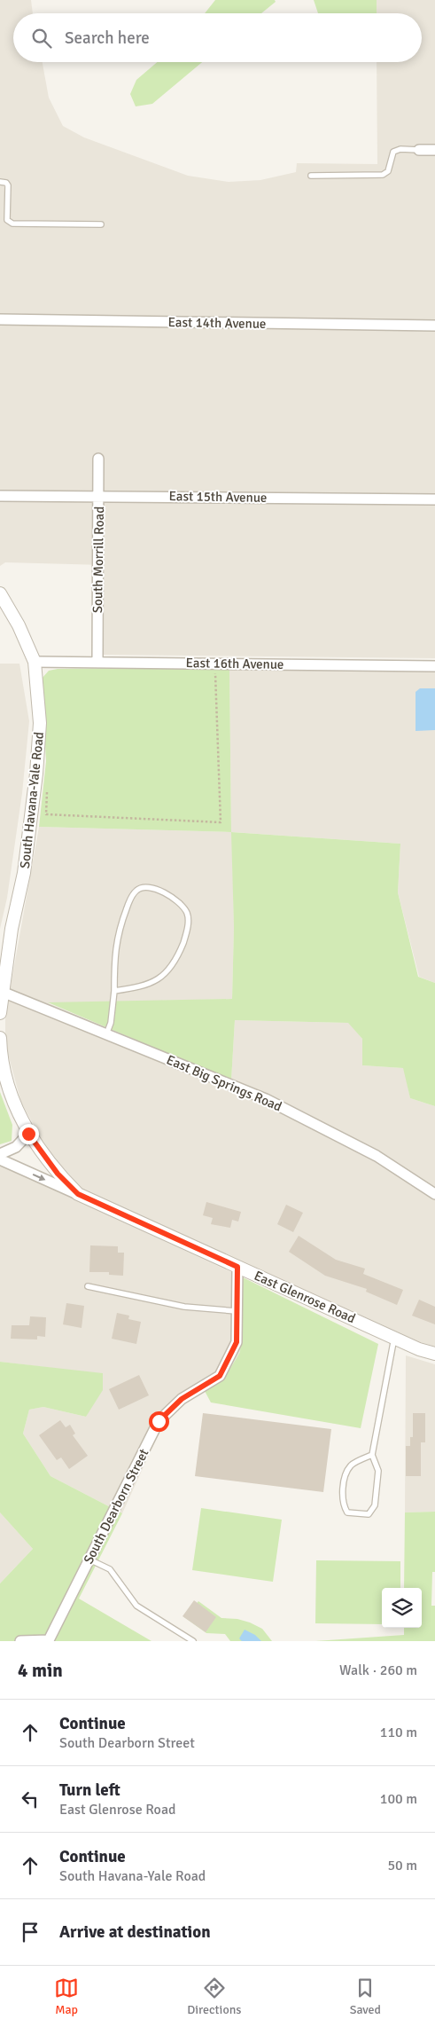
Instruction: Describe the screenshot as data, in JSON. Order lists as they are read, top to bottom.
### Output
{
  "streets": {
    "street": [
      "East 14th Avenue",
      "East 15th Avenue",
      "South Morrill Road",
      "East 16th Avenue",
      "South Havana-Yale Road",
      "East Big Springs Road",
      "East Glenrose Road",
      "South Dearborn Street"
    ]
  },
  "crossings": [
    ["East 15th Avenue", "South Morrill Road"],
    ["South Morrill Road", "East 16th Avenue"],
    ["East 16th Avenue", "South Havana-Yale Road"],
    ["South Havana-Yale Road", "East Big Springs Road"],
    ["East Glenrose Road", "South Dearborn Street"]
  ],
  "page": {
    "search": "Search here",
    "heading": ["4 min", "Walk · 260 m"],
    "list": [
      ["Continue", "South Dearborn Street", "110 m"],
      ["Turn left", "East Glenrose Road", "100 m"],
      ["Continue", "South Havana-Yale Road", "50 m"],
      "Arrive at destination"
    ],
    "nav": ["Map", "Directions", "Saved"]
  }
}
